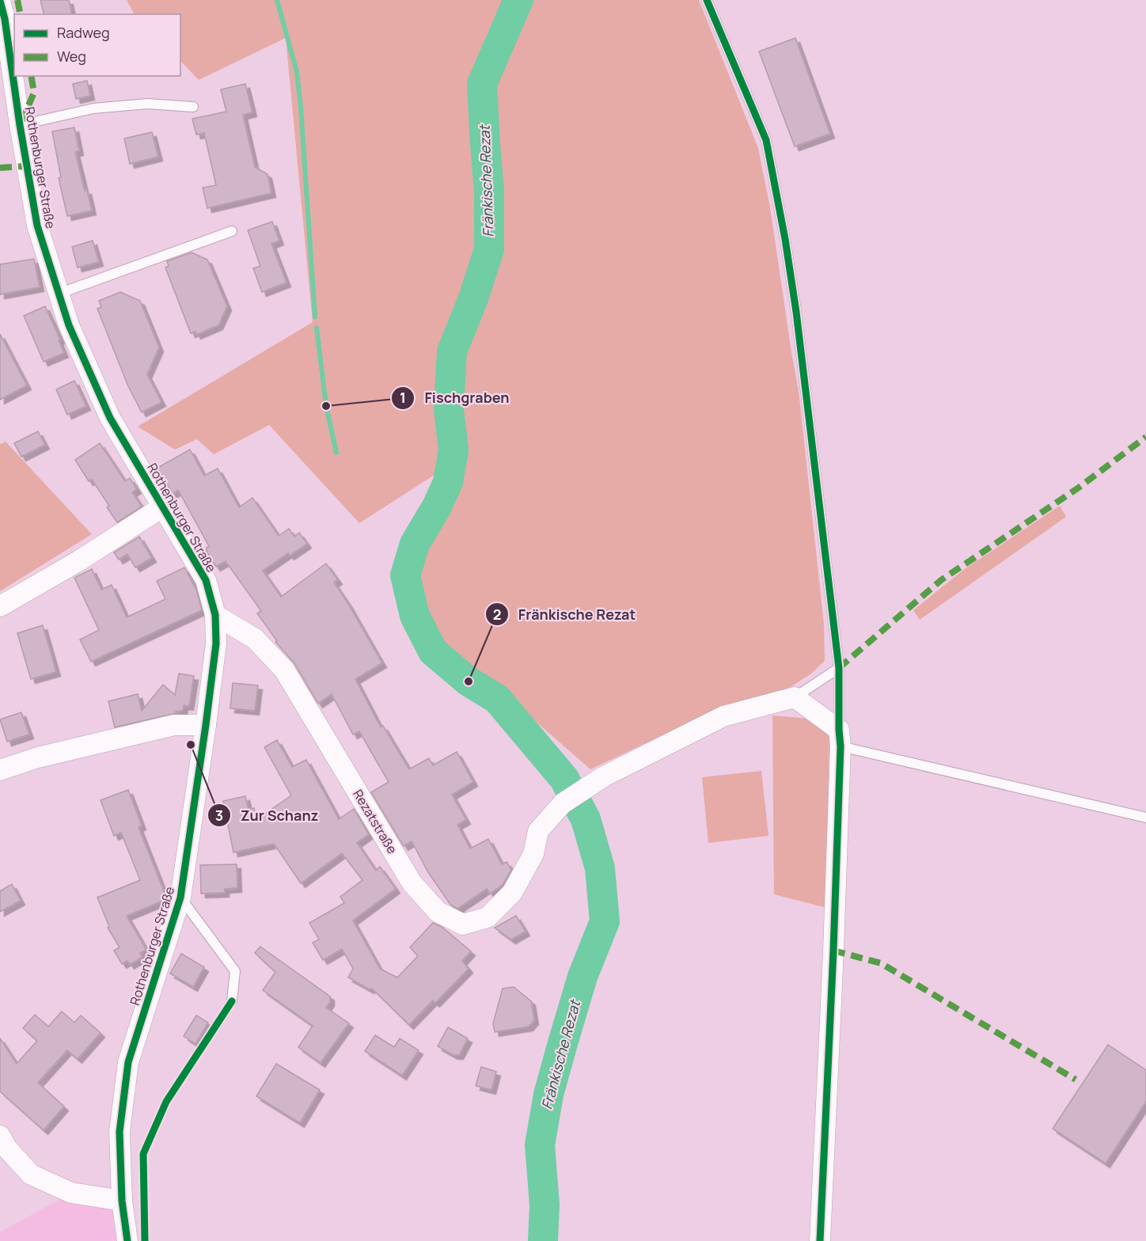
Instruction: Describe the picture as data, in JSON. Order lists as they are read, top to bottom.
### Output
{
  "streets": {
    "street": ["Rothenburger Straße", "Rezatstraße"]
  },
  "crossings": [
    ["Rothenburger Straße", "Rezatstraße"]
  ],
  "water": ["Fränkische Rezat"],
  "places": ["Fischgraben", "Fränkische Rezat", "Zur Schanz"],
  "legend": ["Radweg", "Weg"]
}
